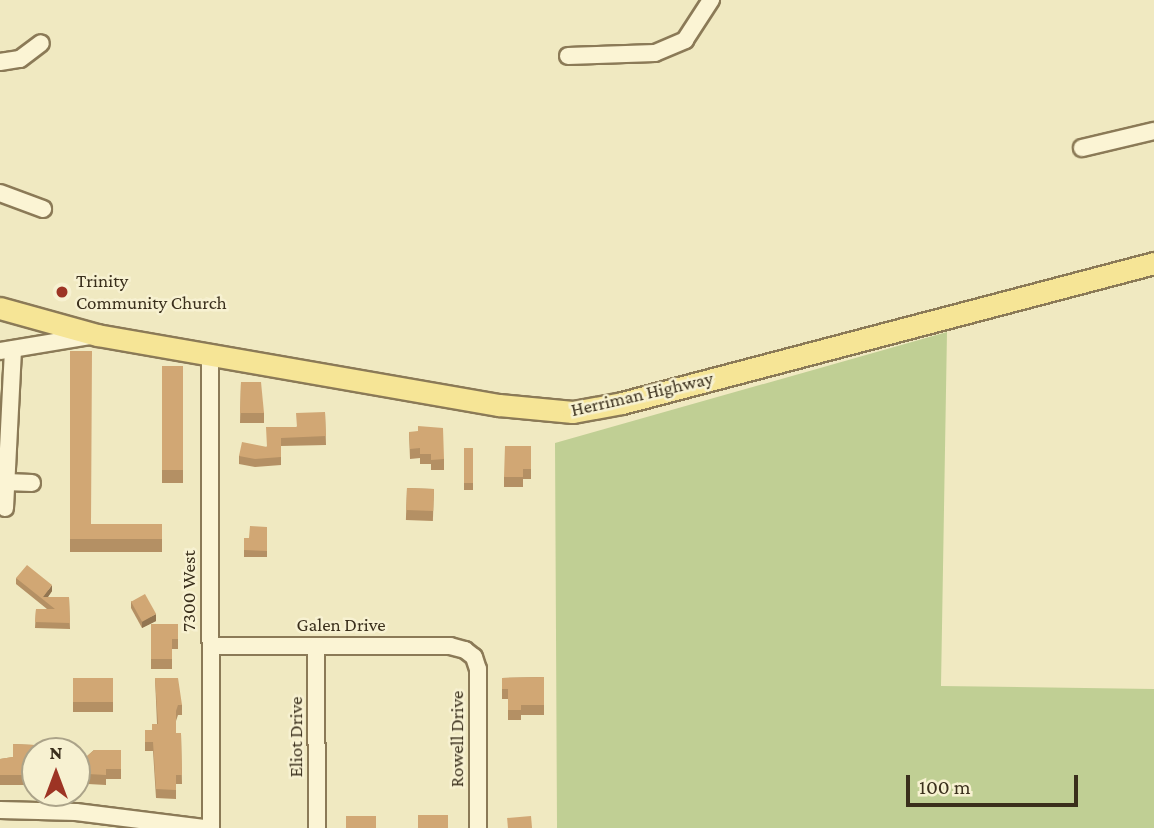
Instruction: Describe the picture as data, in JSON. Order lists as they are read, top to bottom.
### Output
{
  "streets": {
    "main road": ["Herriman Highway"],
    "street": [
      "7300 West",
      "Galen Drive",
      "Eliot Drive",
      "Rowell Drive"
    ]
  },
  "crossings": [
    ["Herriman Highway", "7300 West"],
    ["7300 West", "Galen Drive"],
    ["Galen Drive", "Eliot Drive"],
    ["Galen Drive", "Rowell Drive"]
  ],
  "places": ["Trinity Community Church"],
  "scale_bar": "100 m",
  "north": "top"
}
